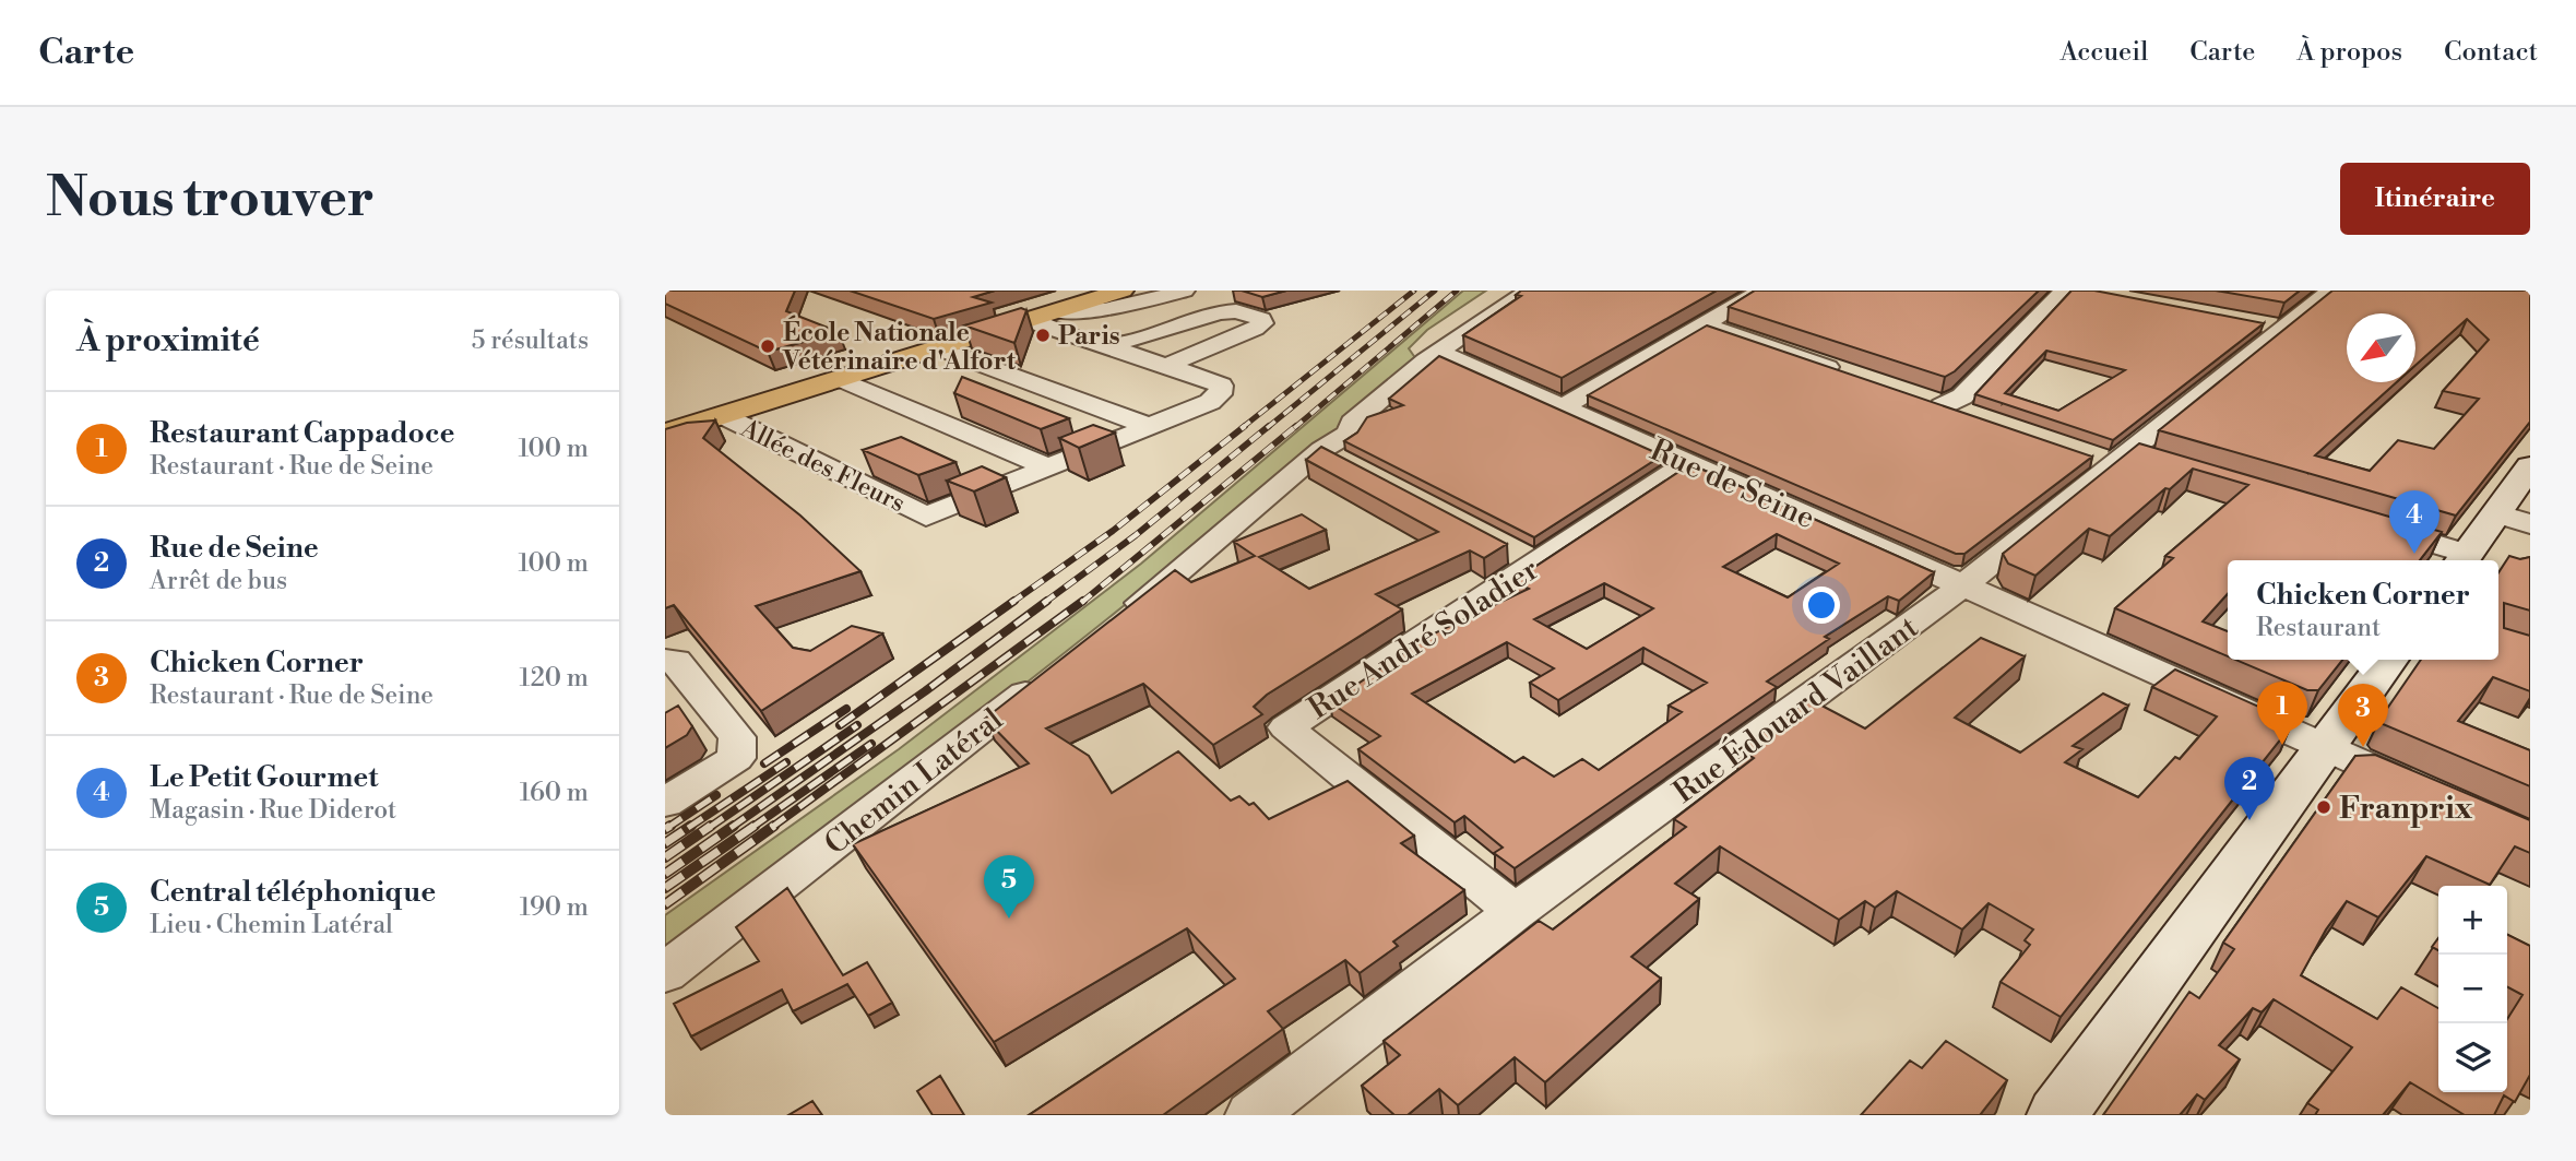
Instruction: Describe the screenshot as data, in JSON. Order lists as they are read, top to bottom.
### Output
{
  "streets": {
    "street": [
      "Allée des Fleurs",
      "Rue de Seine",
      "Rue André Soladier",
      "Rue Édouard Vaillant",
      "Chemin Latéral"
    ]
  },
  "crossings": [
    ["Rue de Seine", "Rue André Soladier"],
    ["Rue de Seine", "Rue Édouard Vaillant"],
    ["Rue André Soladier", "Rue Édouard Vaillant"]
  ],
  "places": ["Paris", "École Nationale Vétérinaire d'Alfort", "Franprix"],
  "north": "bottom left",
  "page": {
    "header": "Carte",
    "nav": [
      "Accueil",
      "Carte",
      "À propos",
      "Contact"
    ],
    "buttons": "Itinéraire",
    "title": "Nous trouver",
    "heading": ["À proximité", "5 résultats"],
    "list": [
      {
        "mark": "1",
        "name": "Restaurant Cappadoce",
        "note": "Restaurant · Rue de Seine",
        "value": "100 m"
      },
      {
        "mark": "2",
        "name": "Rue de Seine",
        "note": "Arrêt de bus",
        "value": "100 m"
      },
      {
        "mark": "3",
        "name": "Chicken Corner",
        "note": "Restaurant · Rue de Seine",
        "value": "120 m"
      },
      {
        "mark": "4",
        "name": "Le Petit Gourmet",
        "note": "Magasin · Rue Diderot",
        "value": "160 m"
      },
      {
        "mark": "5",
        "name": "Central téléphonique",
        "note": "Lieu · Chemin Latéral",
        "value": "190 m"
      }
    ],
    "pins": [
      "4",
      "1",
      "3",
      "2",
      "5"
    ],
    "popup": ["Chicken Corner", "Restaurant"],
    "map_buttons": ["+", "−"]
  }
}
